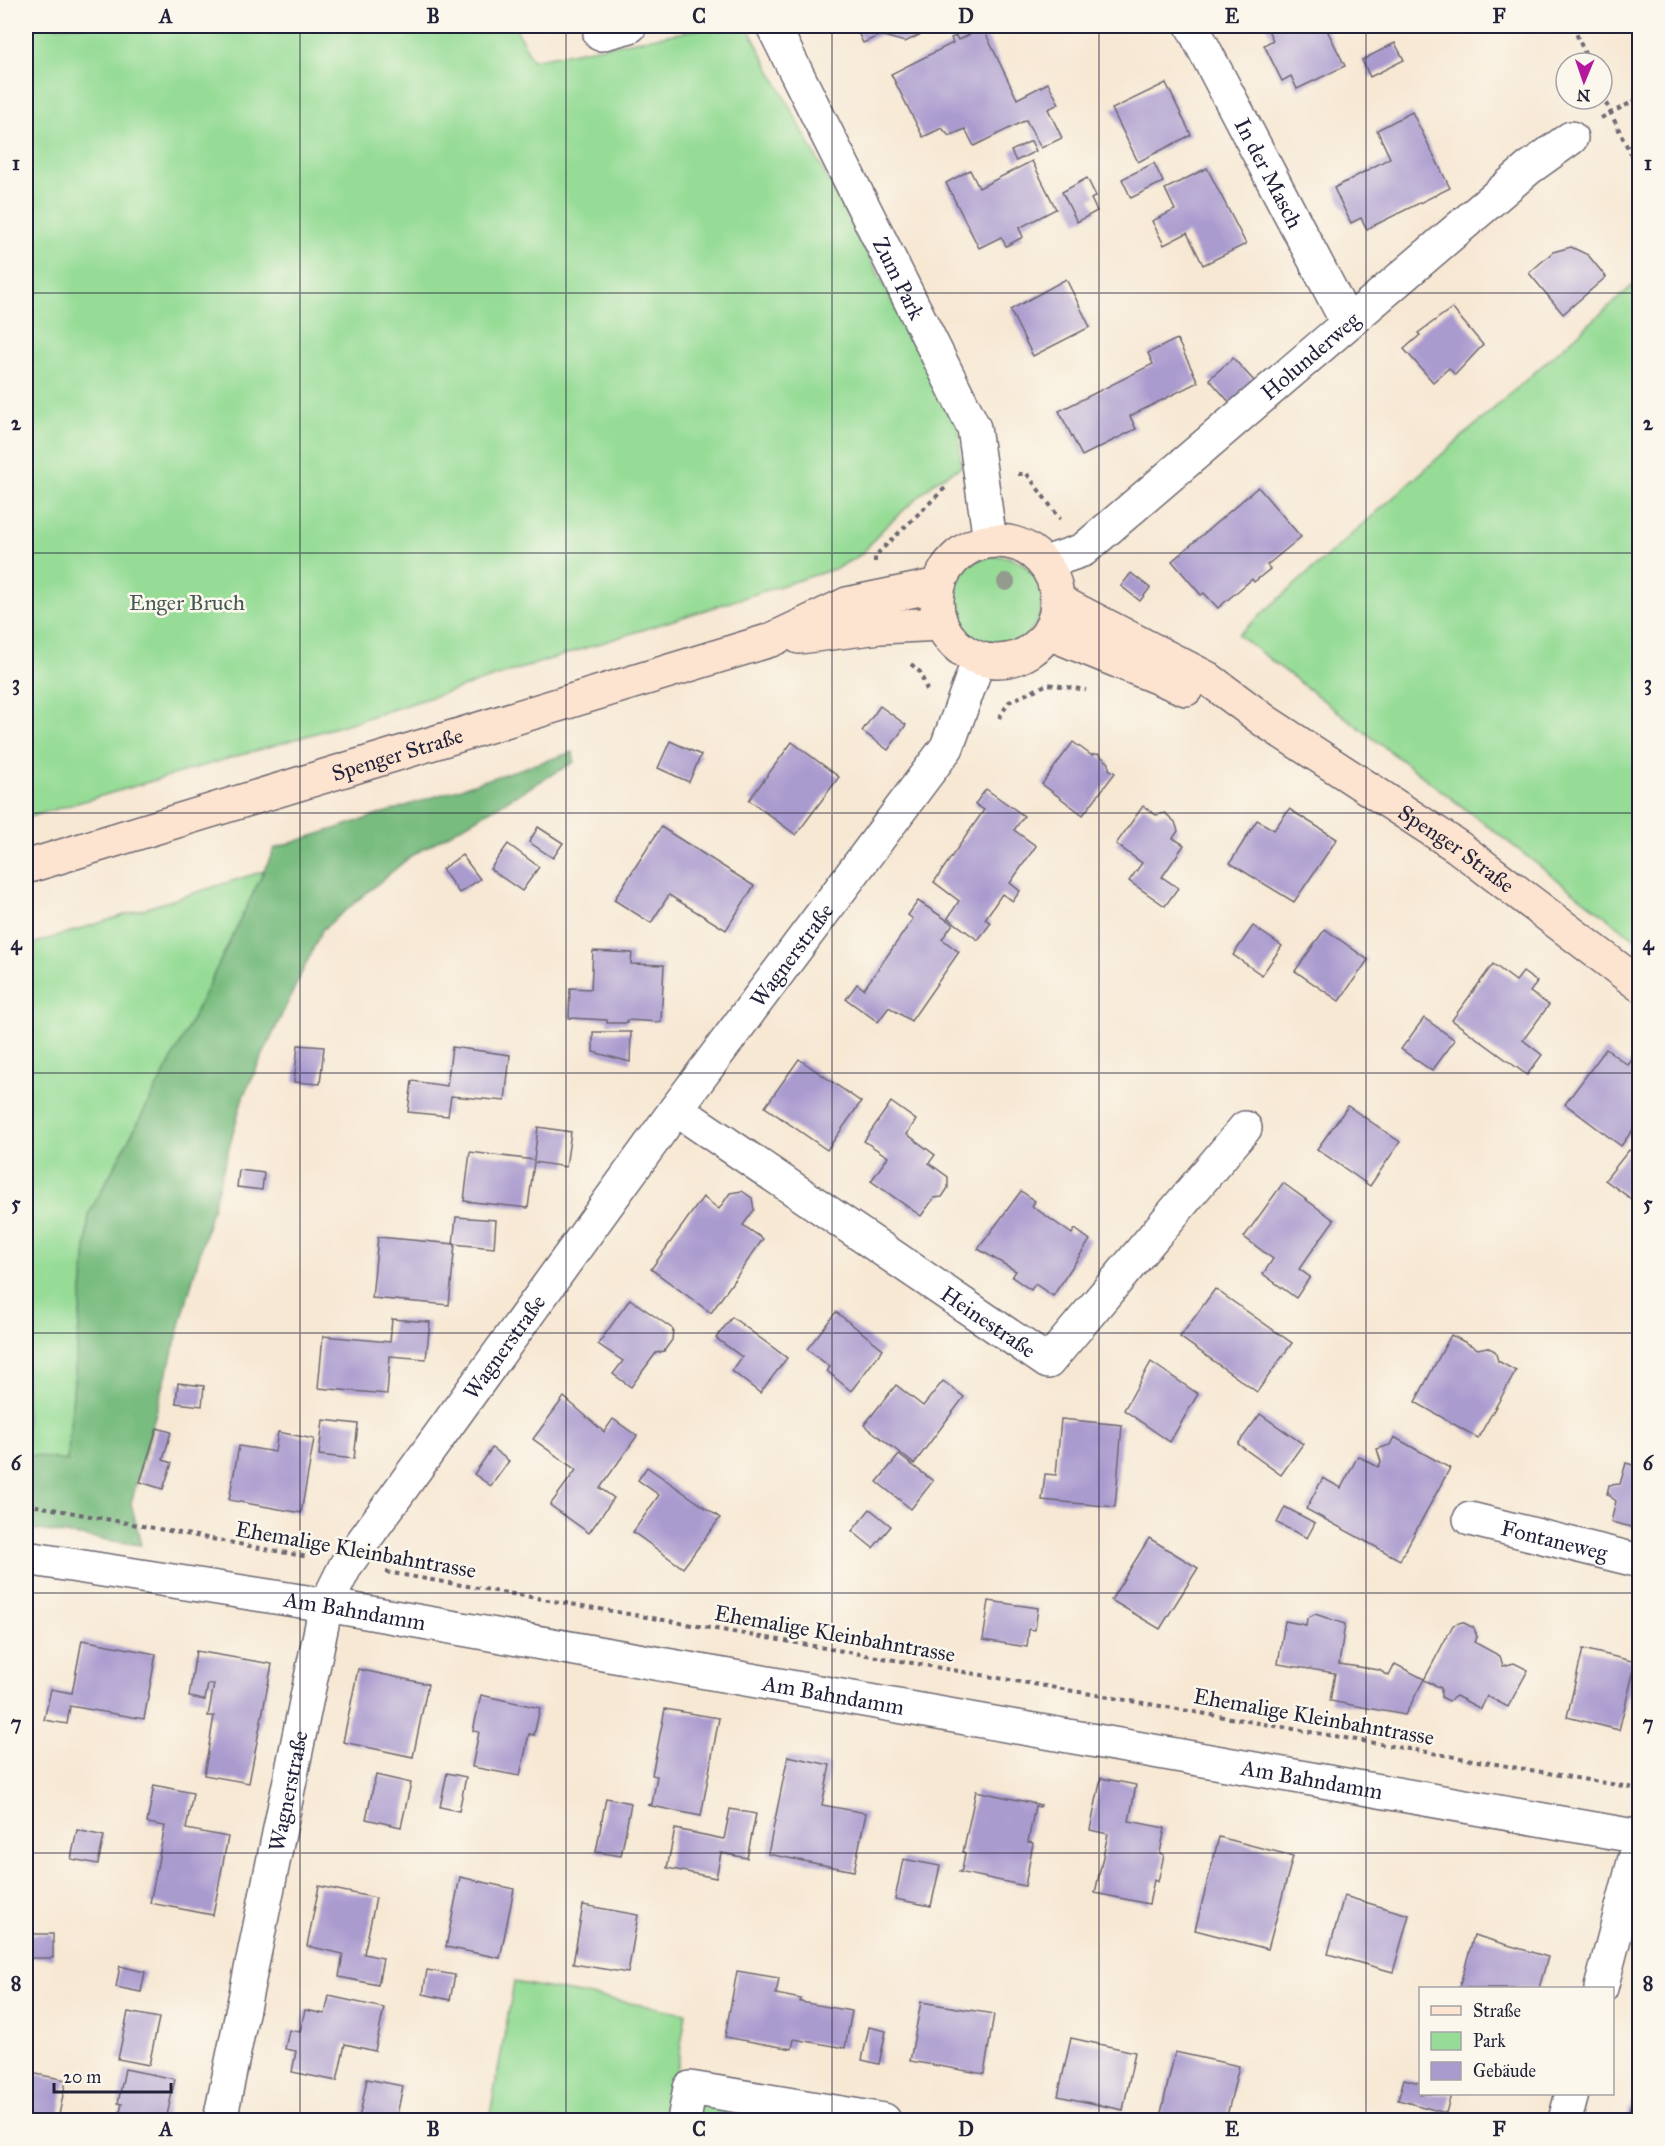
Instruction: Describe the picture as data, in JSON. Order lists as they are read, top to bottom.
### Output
{
  "streets": {
    "street": [
      "In der Masch",
      "Zum Park",
      "Holunderweg",
      "Spenger Straße",
      "Wagnerstraße",
      "Heinestraße",
      "Fontaneweg",
      "Am Bahndamm"
    ],
    "path": ["Ehemalige Kleinbahntrasse"]
  },
  "crossings": [
    ["In der Masch", "Holunderweg"],
    ["Zum Park", "Holunderweg"],
    ["Zum Park", "Spenger Straße"],
    ["Zum Park", "Wagnerstraße"],
    ["Holunderweg", "Spenger Straße"],
    ["Holunderweg", "Wagnerstraße"],
    ["Spenger Straße", "Wagnerstraße"],
    ["Wagnerstraße", "Heinestraße"],
    ["Wagnerstraße", "Ehemalige Kleinbahntrasse"],
    ["Wagnerstraße", "Am Bahndamm"]
  ],
  "parks": ["Enger Bruch"],
  "legend": ["Straße", "Park", "Gebäude"],
  "scale_bar": "20 m",
  "north": "bottom",
  "grid": {
    "columns": [
      "A",
      "B",
      "C",
      "D",
      "E",
      "F"
    ],
    "rows": [
      "1",
      "2",
      "3",
      "4",
      "5",
      "6",
      "7",
      "8"
    ]
  }
}
